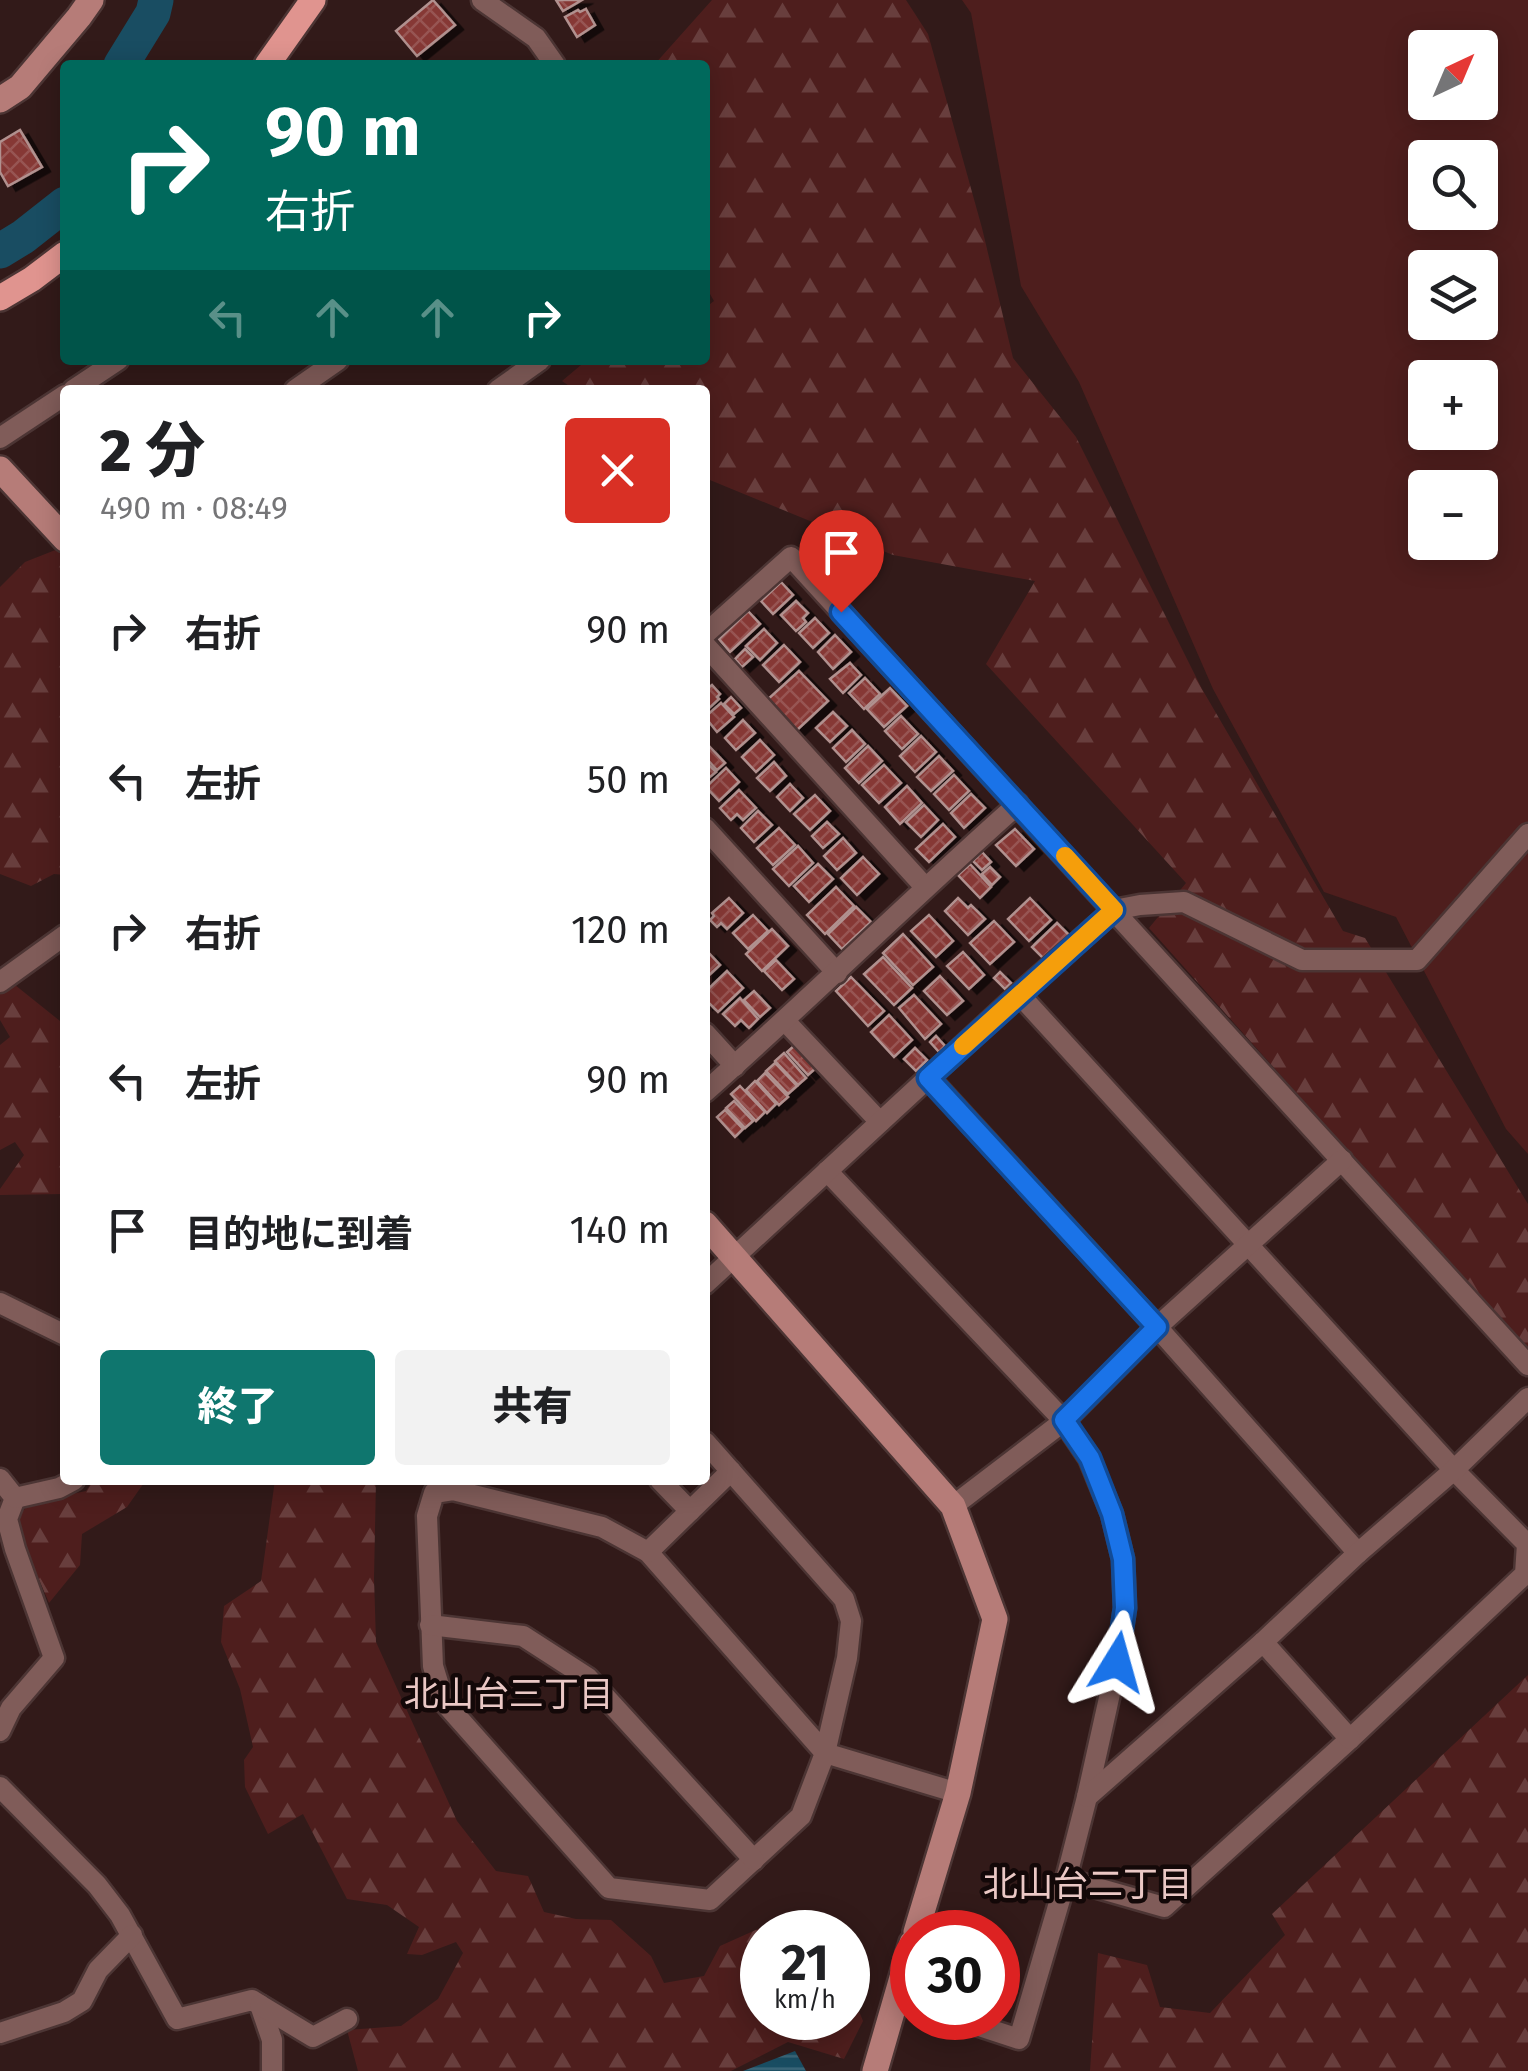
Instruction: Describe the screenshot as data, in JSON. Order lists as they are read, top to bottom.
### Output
{
  "districts": ["北山台三丁目", "北山台二丁目"],
  "north": "top right",
  "page": {
    "map_buttons": ["+", "−"],
    "turn": ["90 m", "右折"],
    "heading": ["2 分", "490 m · 08:49"],
    "list": [
      {
        "name": "右折",
        "value": "90 m"
      },
      {
        "name": "左折",
        "value": "50 m"
      },
      {
        "name": "右折",
        "value": "120 m"
      },
      {
        "name": "左折",
        "value": "90 m"
      },
      {
        "name": "目的地に到着",
        "value": "140 m"
      }
    ],
    "buttons": ["終了", "共有"],
    "speed": "21 km/h",
    "limit": "30"
  }
}
